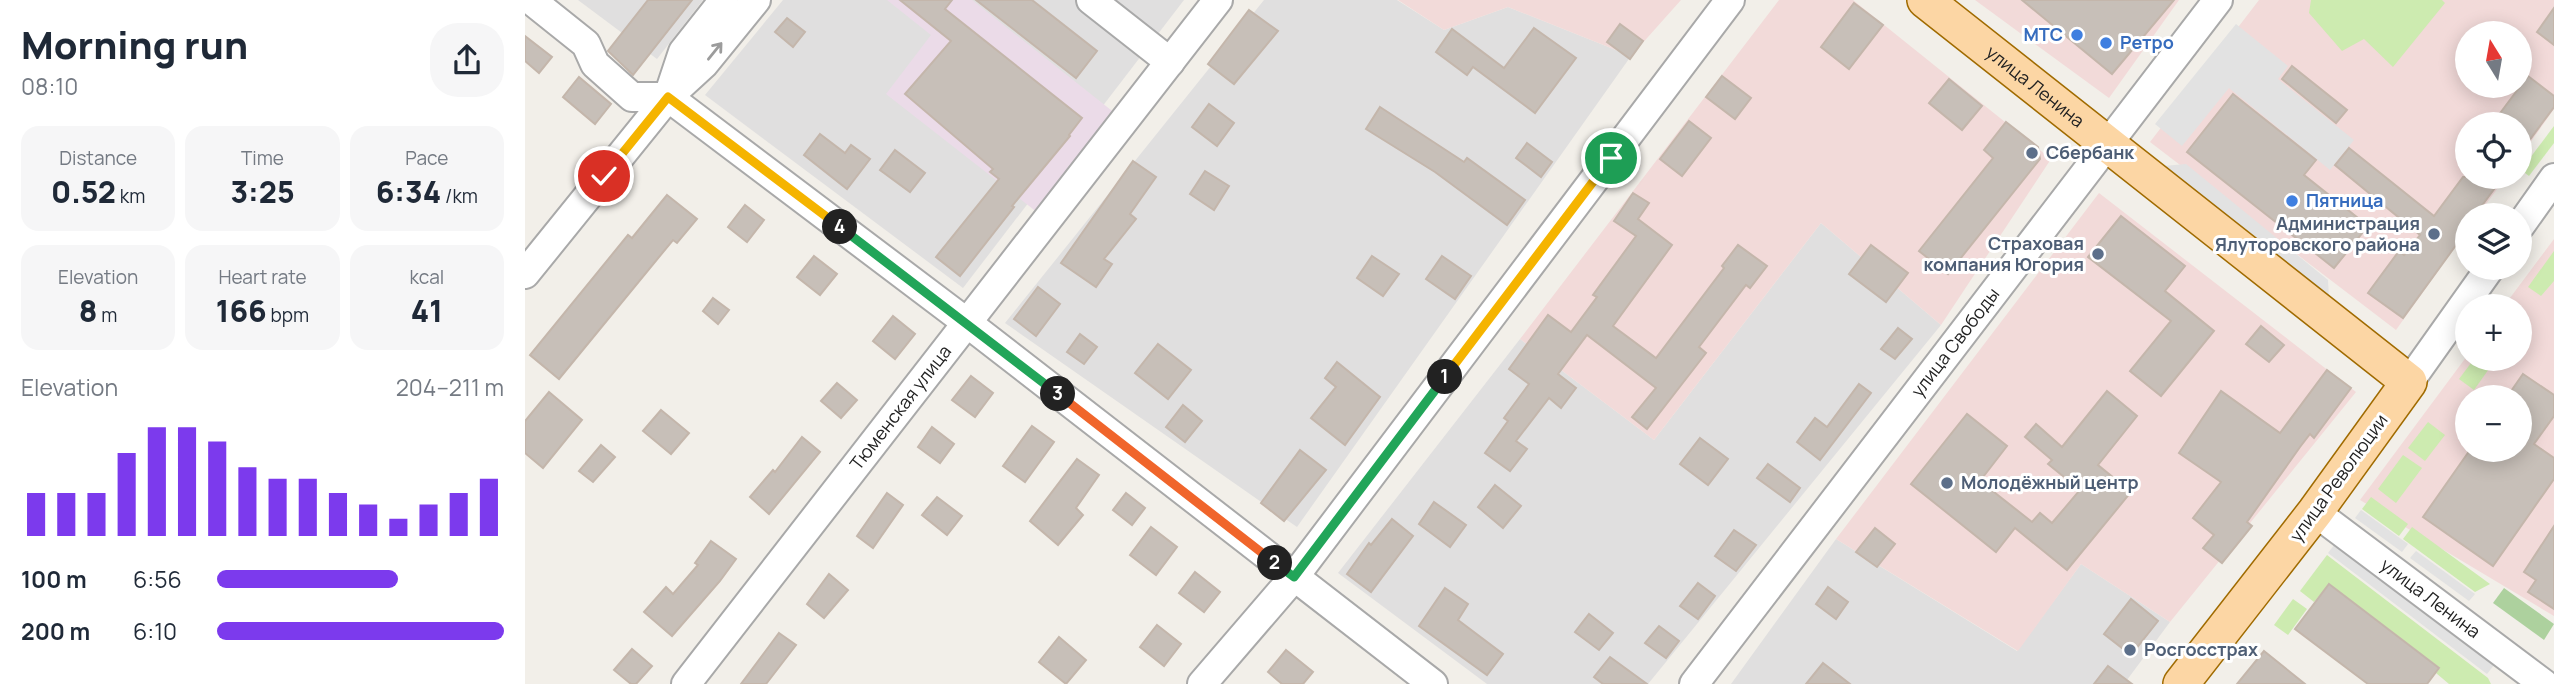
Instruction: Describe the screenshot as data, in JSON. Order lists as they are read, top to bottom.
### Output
{
  "streets": {
    "main road": ["улица Ленина", "улица Революции"],
    "street": ["улица Свободы", "Тюменская улица"]
  },
  "crossings": [
    ["улица Ленина", "улица Свободы"],
    ["улица Ленина", "улица Революции"]
  ],
  "places": [
    "МТС",
    "Ретро",
    "Сбербанк",
    "Пятница",
    "Администрация Ялуторовского района",
    "Страховая компания Югория",
    "Молодёжный центр",
    "Росгосстрах"
  ],
  "north": "top",
  "page": {
    "heading": ["Morning run", "08:10"],
    "map_buttons": ["+", "−"],
    "stats": [
      ["Distance", "0.52 km"],
      ["Time", "3:25"],
      ["Pace", "6:34 /km"],
      ["Elevation", "8 m"],
      ["Heart rate", "166 bpm"],
      ["kcal", "41"]
    ],
    "pins": [
      "4",
      "1",
      "3",
      "2"
    ],
    "chart": ["Elevation", "204–211 m"],
    "list": [
      {
        "name": "100 m",
        "note": "6:56"
      },
      {
        "name": "200 m",
        "note": "6:10"
      }
    ]
  }
}
